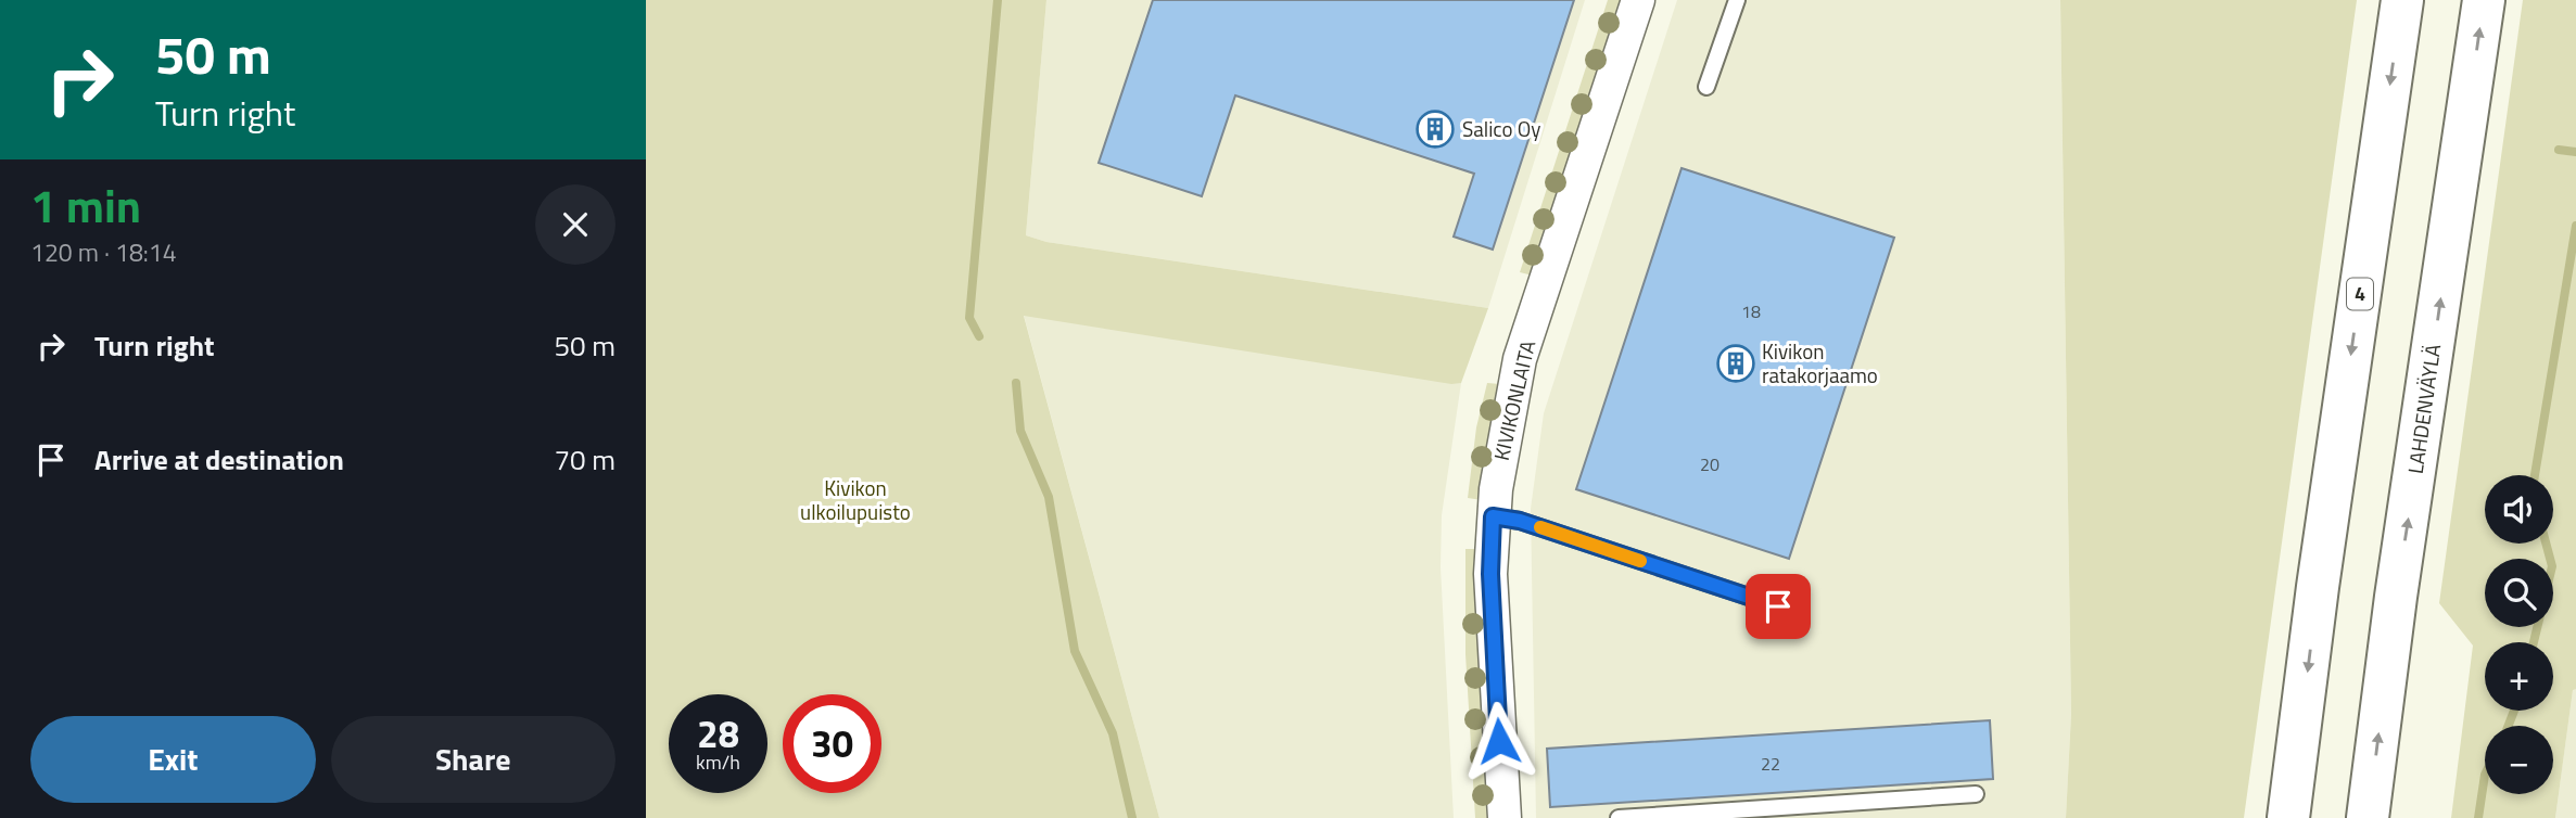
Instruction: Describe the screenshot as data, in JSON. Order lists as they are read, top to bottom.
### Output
{
  "streets": {
    "highway": ["4", "LAHDENVÄYLÄ"],
    "street": ["KIVIKONLAITA"]
  },
  "parks": ["Kivikon ulkoilupuisto"],
  "places": {
    "building": ["Salico Oy", "Kivikon ratakorjaamo"]
  },
  "house_numbers": ["18", "20", "22"],
  "page": {
    "turn": ["50 m", "Turn right"],
    "heading": ["1 min", "120 m · 18:14"],
    "list": [
      {
        "name": "Turn right",
        "value": "50 m"
      },
      {
        "name": "Arrive at destination",
        "value": "70 m"
      }
    ],
    "map_buttons": ["+", "−"],
    "speed": "28 km/h",
    "limit": "30",
    "buttons": ["Exit", "Share"]
  }
}
